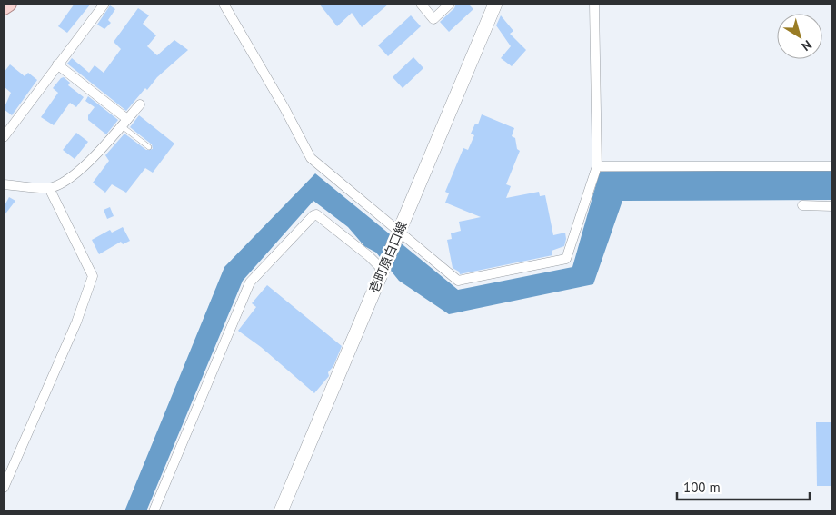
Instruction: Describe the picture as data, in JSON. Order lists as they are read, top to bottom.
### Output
{
  "streets": {
    "main road": ["壱町原白口線"]
  },
  "scale_bar": "100 m",
  "north": "bottom right"
}
